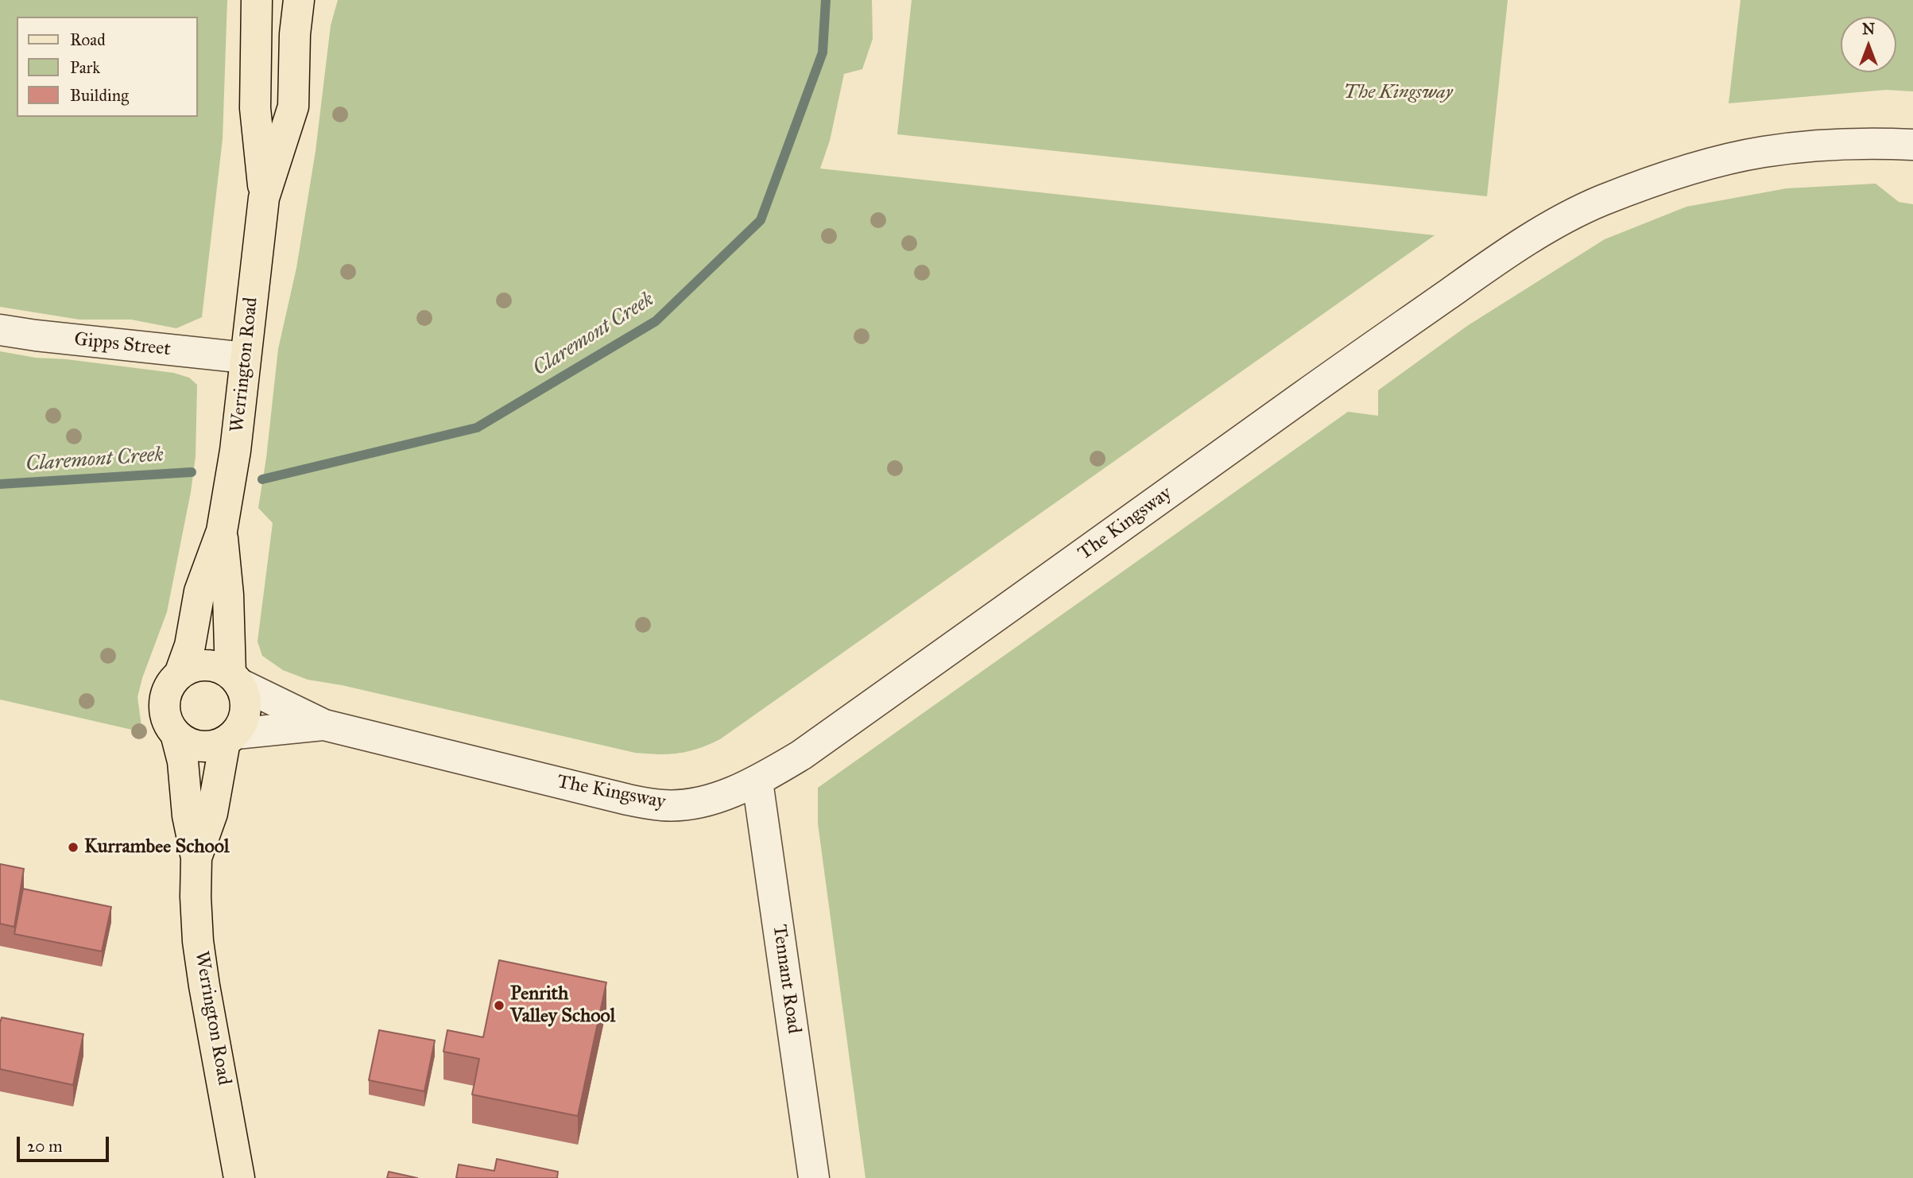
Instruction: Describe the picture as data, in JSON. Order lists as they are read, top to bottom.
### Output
{
  "streets": {
    "main road": ["Werrington Road"],
    "street": ["Gipps Street", "The Kingsway", "Tennant Road"]
  },
  "crossings": [
    ["Gipps Street", "Werrington Road"],
    ["Werrington Road", "The Kingsway"],
    ["The Kingsway", "Tennant Road"]
  ],
  "water": ["Claremont Creek"],
  "parks": ["The Kingsway"],
  "places": ["Kurrambee School", "Penrith Valley School"],
  "legend": ["Road", "Park", "Building"],
  "scale_bar": "20 m",
  "north": "top"
}
